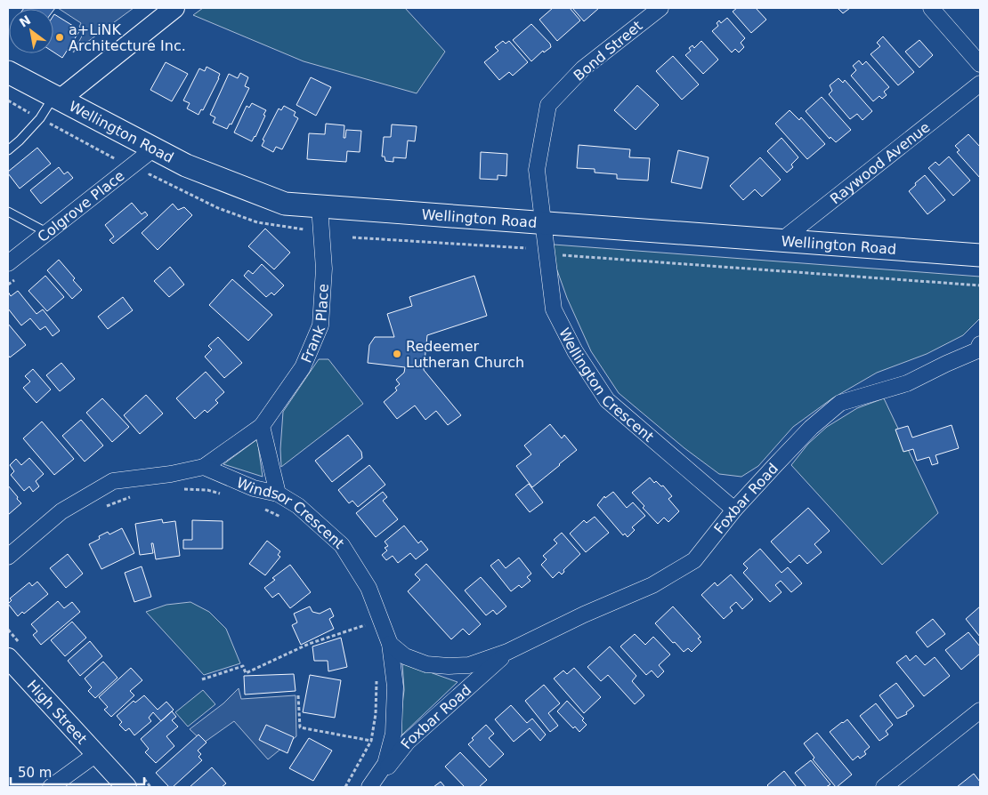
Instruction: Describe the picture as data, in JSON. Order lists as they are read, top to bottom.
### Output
{
  "streets": {
    "main road": ["Wellington Road"],
    "street": [
      "Bond Street",
      "Raywood Avenue",
      "Colgrove Place",
      "Frank Place",
      "Wellington Crescent",
      "Foxbar Road",
      "Windsor Crescent",
      "High Street"
    ]
  },
  "crossings": [
    ["Bond Street", "Wellington Road"],
    ["Bond Street", "Wellington Crescent"],
    ["Wellington Road", "Raywood Avenue"],
    ["Wellington Road", "Colgrove Place"],
    ["Wellington Road", "Frank Place"],
    ["Wellington Road", "Wellington Crescent"],
    ["Frank Place", "Windsor Crescent"],
    ["Wellington Crescent", "Foxbar Road"],
    ["Foxbar Road", "Windsor Crescent"]
  ],
  "places": ["a+LiNK Architecture Inc.", "Redeemer Lutheran Church"],
  "scale_bar": "50 m",
  "north": "top left"
}
